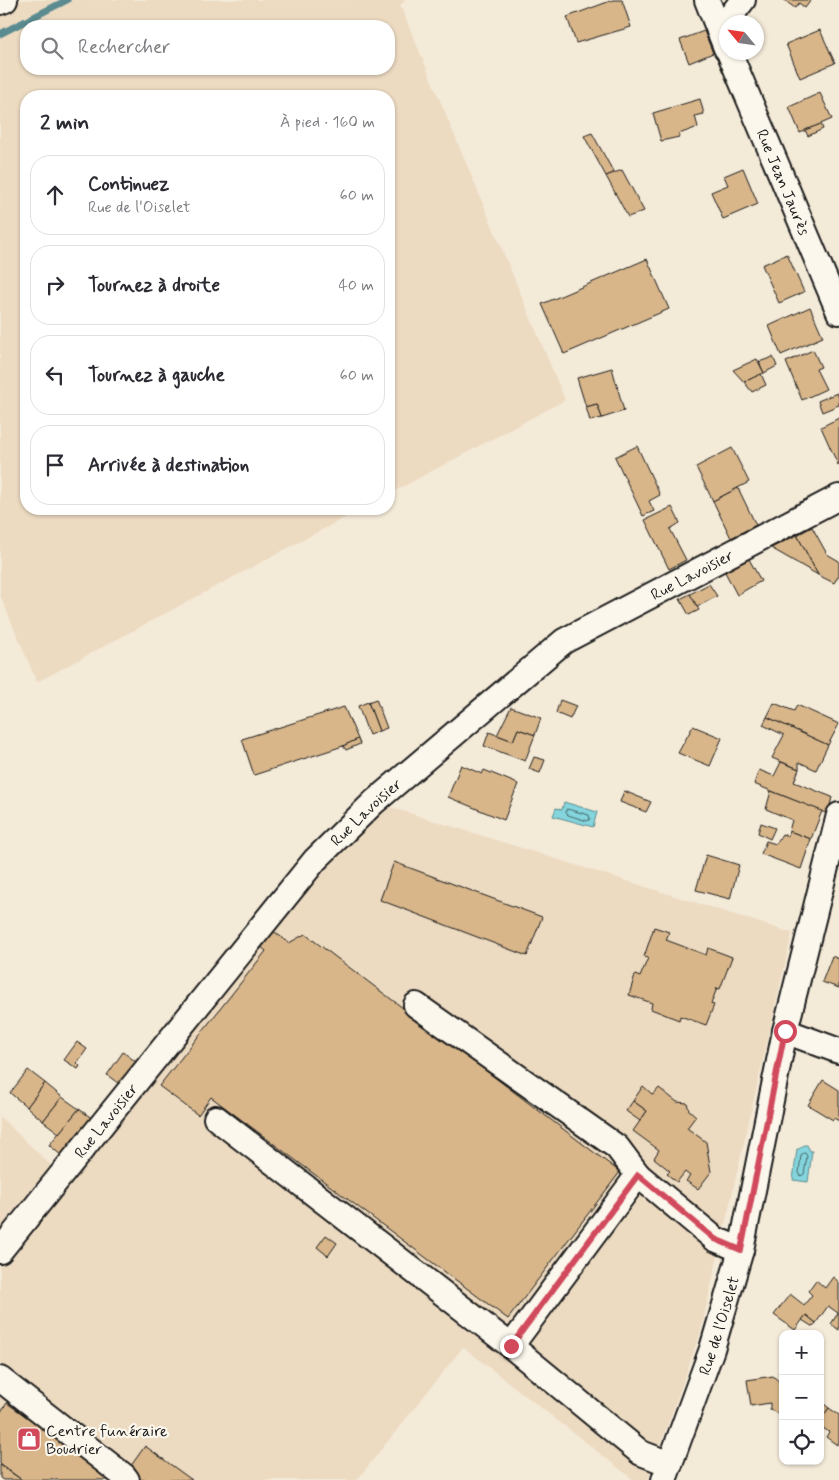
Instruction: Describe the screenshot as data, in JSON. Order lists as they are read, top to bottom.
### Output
{
  "streets": {
    "street": ["Rue Jean Jaurès", "Rue Lavoisier", "Rue de l'Oiselet"]
  },
  "places": {
    "shop": ["Centre funéraire Boudrier"]
  },
  "north": "top left",
  "page": {
    "search": "Rechercher",
    "heading": ["2 min", "À pied · 160 m"],
    "list": [
      ["Continuez", "Rue de l'Oiselet", "60 m"],
      ["Tournez à droite", "40 m"],
      ["Tournez à gauche", "60 m"],
      "Arrivée à destination"
    ],
    "map_buttons": ["+", "−"]
  }
}
